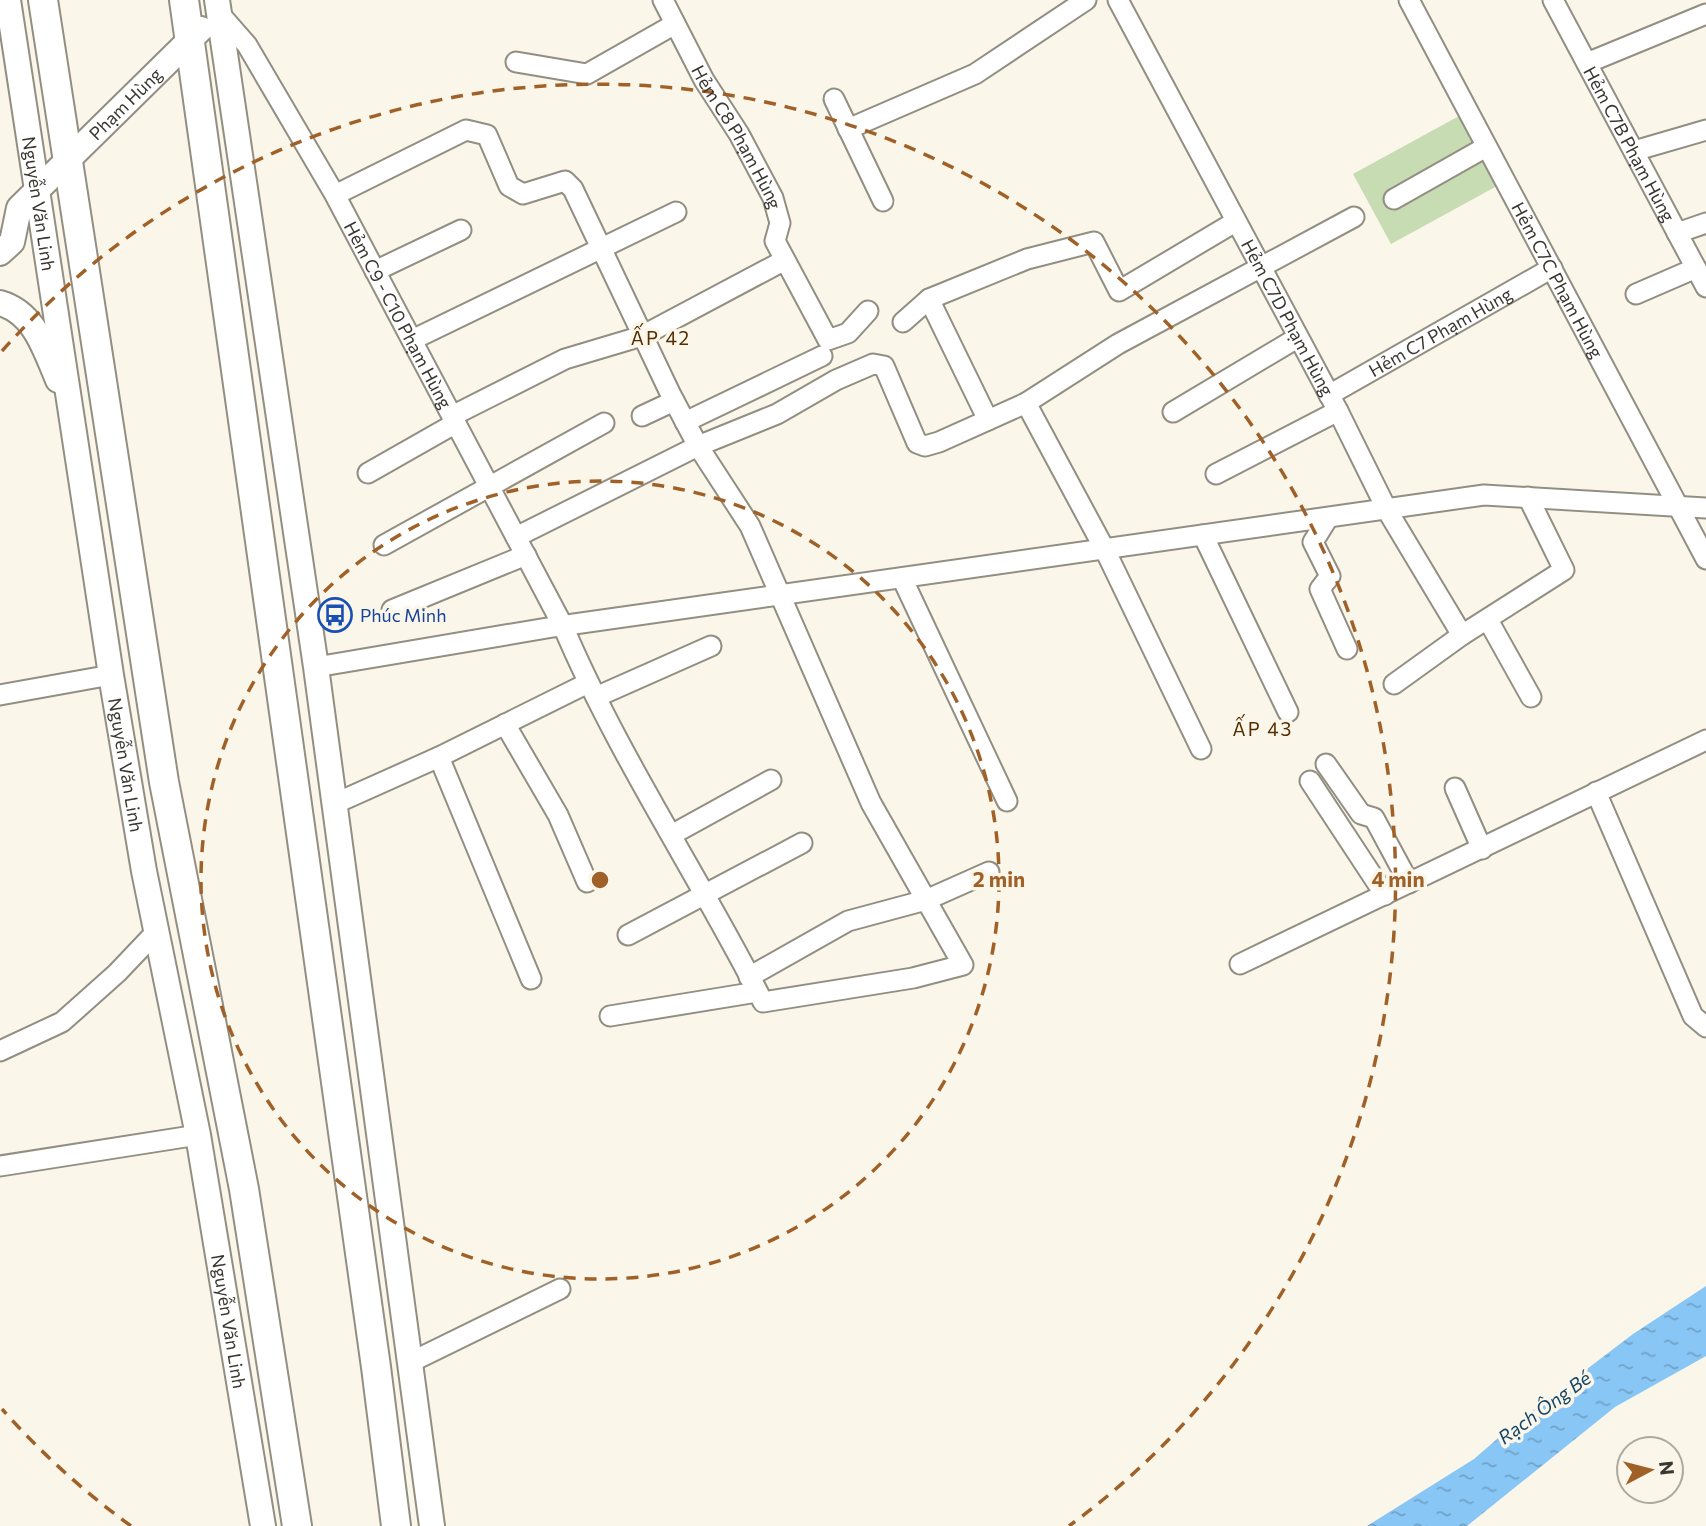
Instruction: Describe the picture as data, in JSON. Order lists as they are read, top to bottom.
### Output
{
  "streets": {
    "highway": ["Nguyễn Văn Linh"],
    "main road": ["Phạm Hùng"],
    "street": [
      "Hẻm C8 Phạm Hùng",
      "Hẻm C7B Phạm Hùng",
      "Hẻm C7C Phạm Hùng",
      "Hẻm C9 - C10 Phạm Hùng",
      "Hẻm C7D Phạm Hùng",
      "Hẻm C7 Phạm Hùng"
    ]
  },
  "crossings": [
    ["Phạm Hùng", "Nguyễn Văn Linh"],
    ["Phạm Hùng", "Hẻm C9 - C10 Phạm Hùng"],
    ["Hẻm C7C Phạm Hùng", "Hẻm C7 Phạm Hùng"],
    ["Hẻm C7D Phạm Hùng", "Hẻm C7 Phạm Hùng"]
  ],
  "districts": ["ẤP 42", "ẤP 43"],
  "water": ["Rạch Ông Bé"],
  "places": {
    "bus stop": ["Phúc Minh"]
  },
  "north": "right",
  "rings": ["2 min", "4 min"]
}
